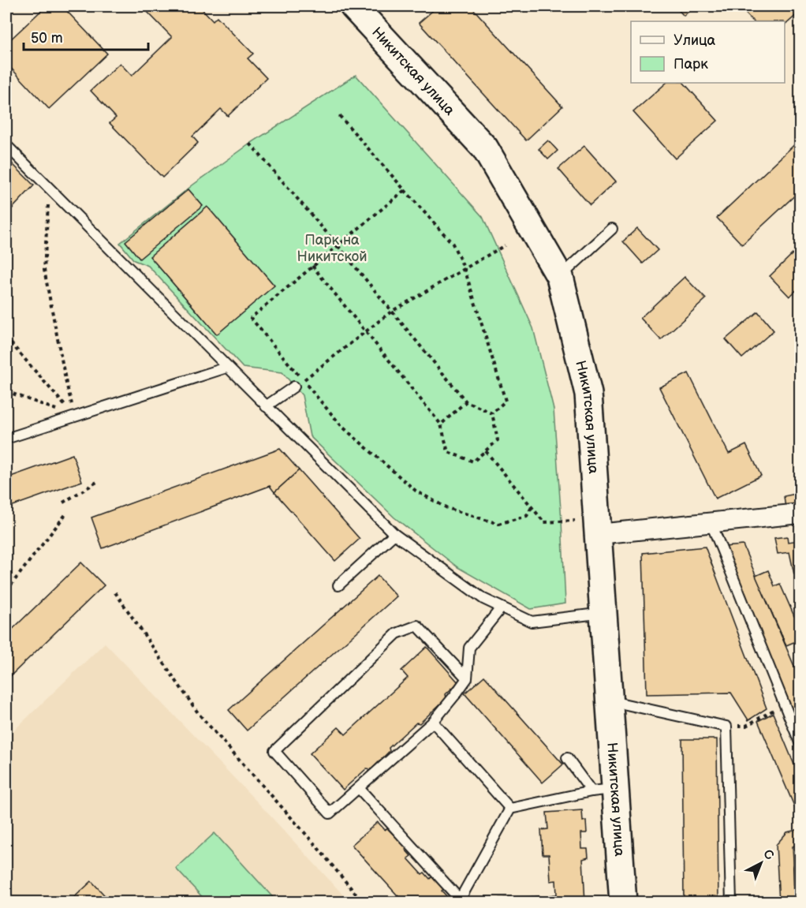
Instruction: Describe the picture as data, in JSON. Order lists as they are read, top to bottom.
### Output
{
  "streets": {
    "street": ["Никитская улица"]
  },
  "parks": ["Парк на Никитской"],
  "legend": ["Улица", "Парк"],
  "scale_bar": "50 m",
  "north": "top right"
}
